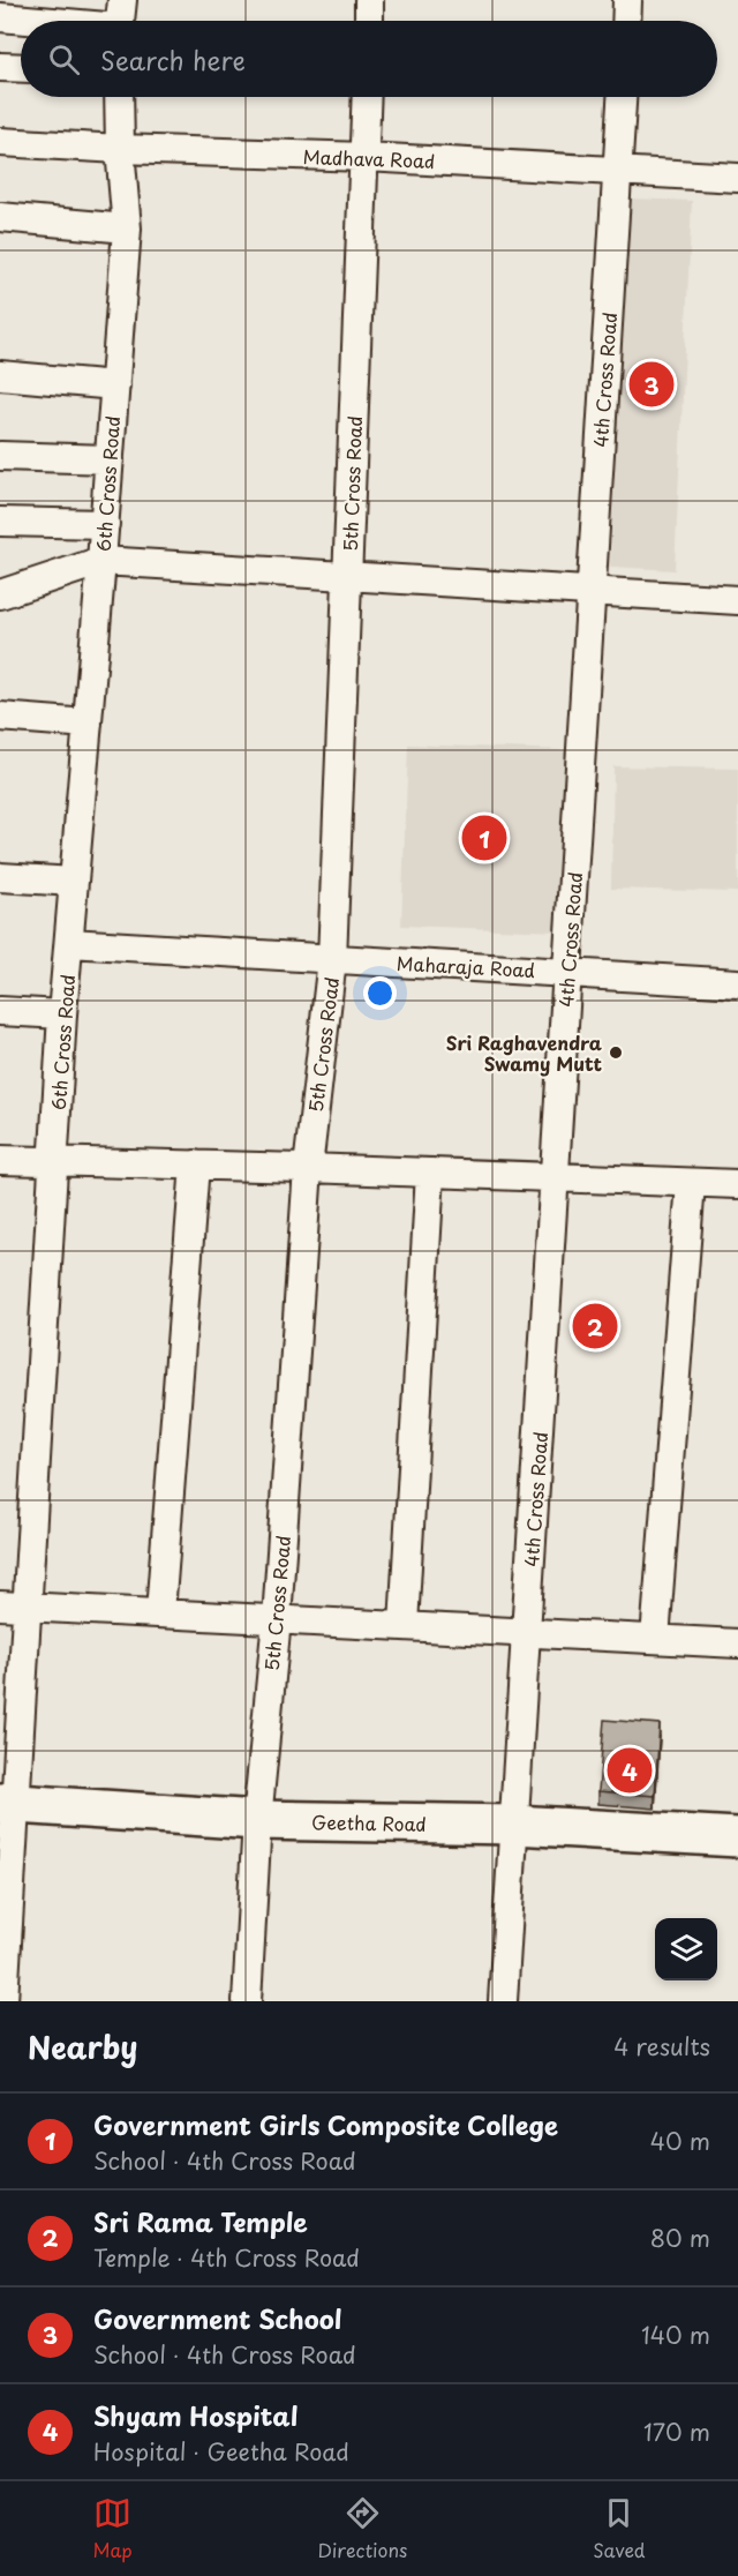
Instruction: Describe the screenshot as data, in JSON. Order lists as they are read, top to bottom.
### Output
{
  "streets": {
    "main road": ["Geetha Road"],
    "street": [
      "Madhava Road",
      "4th Cross Road",
      "6th Cross Road",
      "5th Cross Road",
      "Maharaja Road"
    ]
  },
  "crossings": [
    ["Madhava Road", "4th Cross Road"],
    ["Madhava Road", "6th Cross Road"],
    ["Madhava Road", "5th Cross Road"],
    ["4th Cross Road", "Maharaja Road"],
    ["4th Cross Road", "Geetha Road"],
    ["6th Cross Road", "Maharaja Road"],
    ["6th Cross Road", "Geetha Road"],
    ["5th Cross Road", "Maharaja Road"],
    ["5th Cross Road", "Geetha Road"]
  ],
  "places": ["Sri Raghavendra Swamy Mutt"],
  "page": {
    "search": "Search here",
    "pins": [
      "3",
      "1",
      "2",
      "4"
    ],
    "heading": ["Nearby", "4 results"],
    "list": [
      {
        "mark": "1",
        "name": "Government Girls Composite College",
        "note": "School · 4th Cross Road",
        "value": "40 m"
      },
      {
        "mark": "2",
        "name": "Sri Rama Temple",
        "note": "Temple · 4th Cross Road",
        "value": "80 m"
      },
      {
        "mark": "3",
        "name": "Government School",
        "note": "School · 4th Cross Road",
        "value": "140 m"
      },
      {
        "mark": "4",
        "name": "Shyam Hospital",
        "note": "Hospital · Geetha Road",
        "value": "170 m"
      }
    ],
    "nav": ["Map", "Directions", "Saved"]
  }
}
